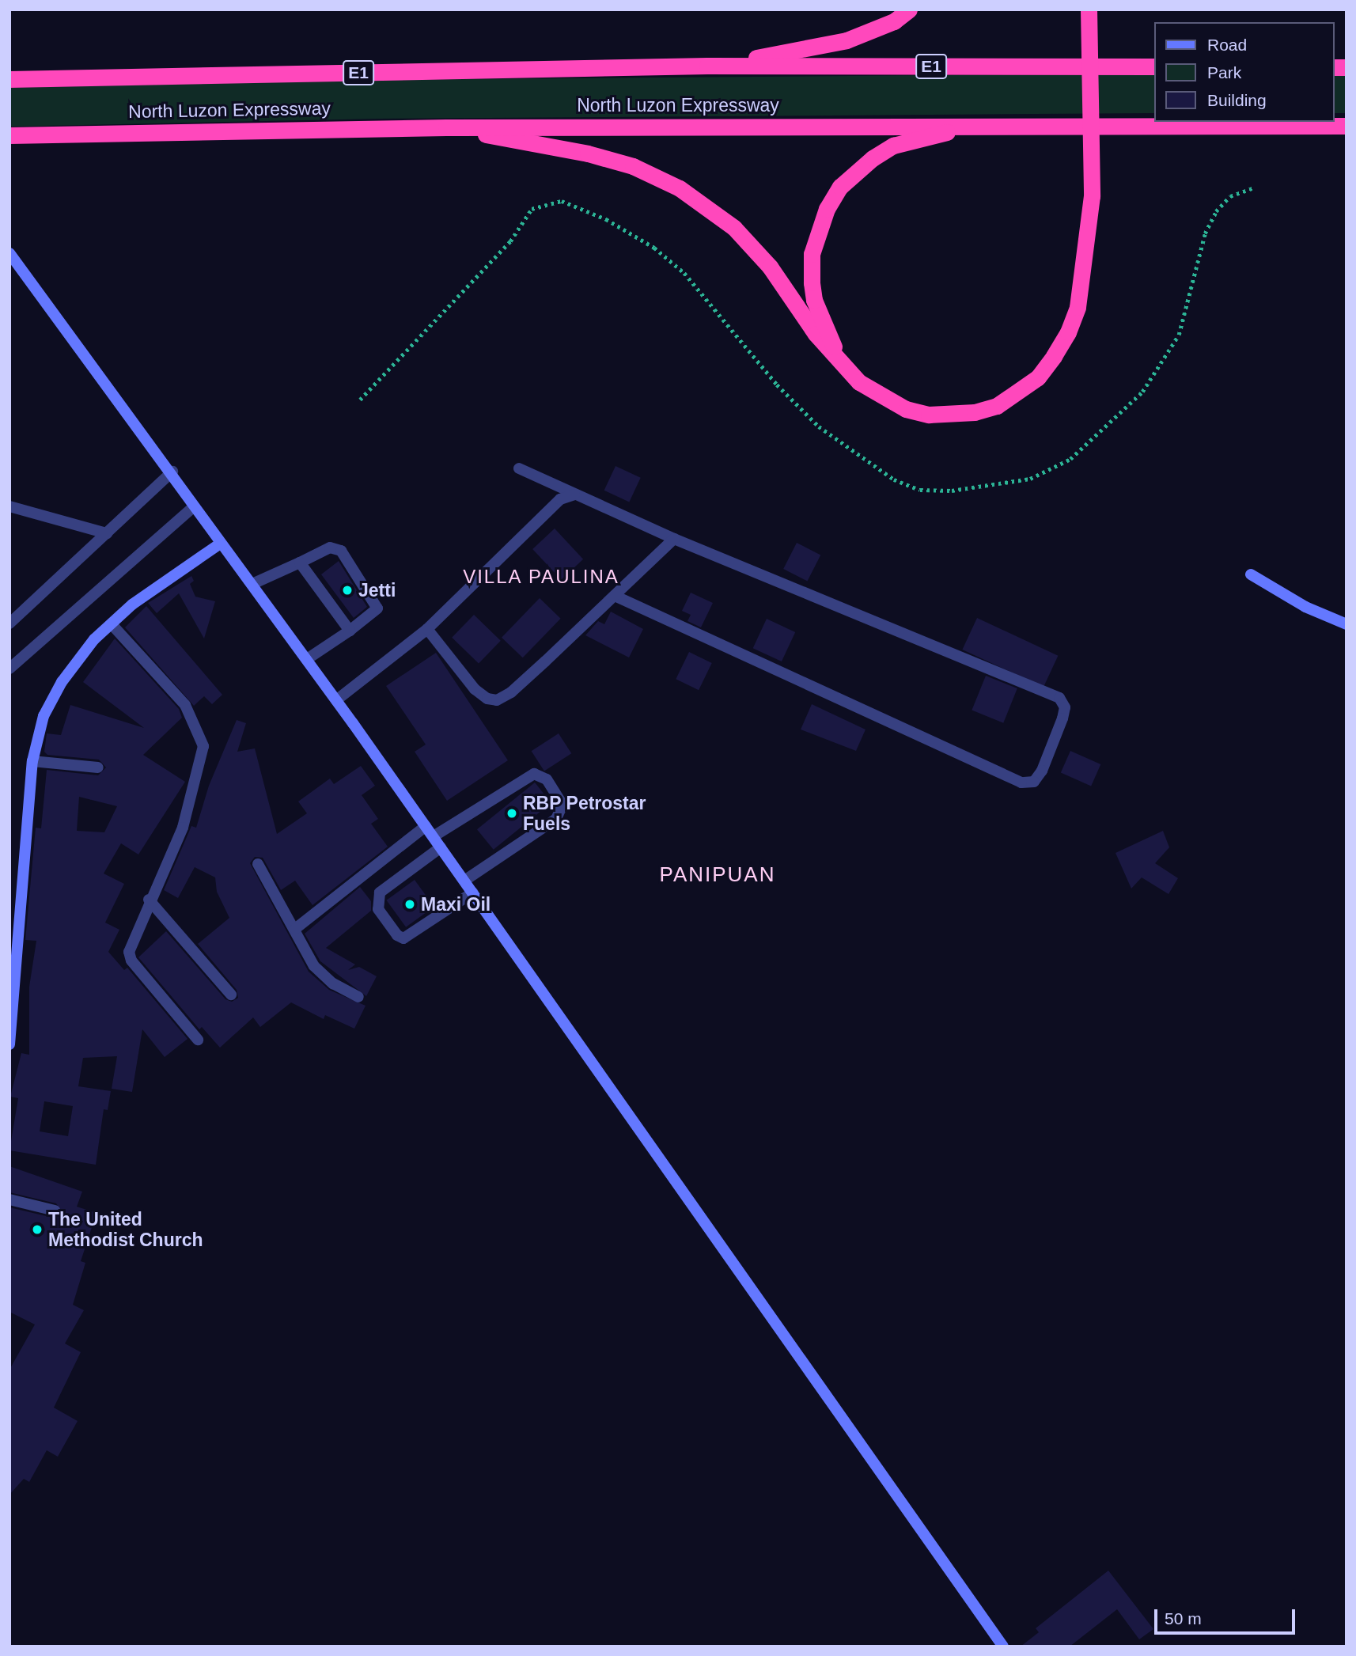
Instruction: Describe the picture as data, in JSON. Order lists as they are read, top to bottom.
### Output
{
  "streets": {
    "highway": ["E1", "North Luzon Expressway"]
  },
  "districts": ["VILLA PAULINA", "PANIPUAN"],
  "places": [
    "Jetti",
    "RBP Petrostar Fuels",
    "Maxi Oil",
    "The United Methodist Church"
  ],
  "legend": ["Road", "Park", "Building"],
  "scale_bar": "50 m"
}
